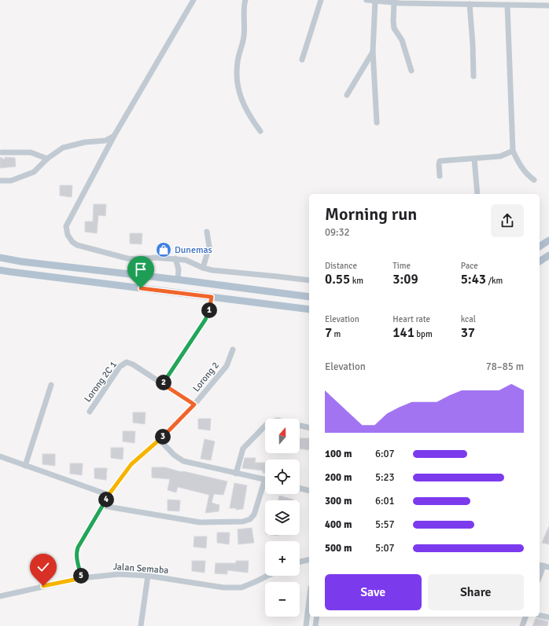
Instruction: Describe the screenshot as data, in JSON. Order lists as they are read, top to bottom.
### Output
{
  "streets": {
    "street": ["Lorong 2", "Lorong 2C 1", "Jalan Semaba"]
  },
  "crossings": [
    ["Lorong 2", "Jalan Semaba"]
  ],
  "places": {
    "shop": ["Dunemas"]
  },
  "north": "top",
  "page": {
    "heading": ["Morning run", "09:32"],
    "stats": [
      ["Distance", "0.55 km"],
      ["Time", "3:09"],
      ["Pace", "5:43 /km"],
      ["Elevation", "7 m"],
      ["Heart rate", "141 bpm"],
      ["kcal", "37"]
    ],
    "pins": [
      "1",
      "2",
      "3",
      "4",
      "5"
    ],
    "chart": ["Elevation", "78–85 m"],
    "map_buttons": ["+", "−"],
    "list": [
      {
        "name": "100 m",
        "note": "6:07"
      },
      {
        "name": "200 m",
        "note": "5:23"
      },
      {
        "name": "300 m",
        "note": "6:01"
      },
      {
        "name": "400 m",
        "note": "5:57"
      },
      {
        "name": "500 m",
        "note": "5:07"
      }
    ],
    "buttons": ["Save", "Share"]
  }
}
